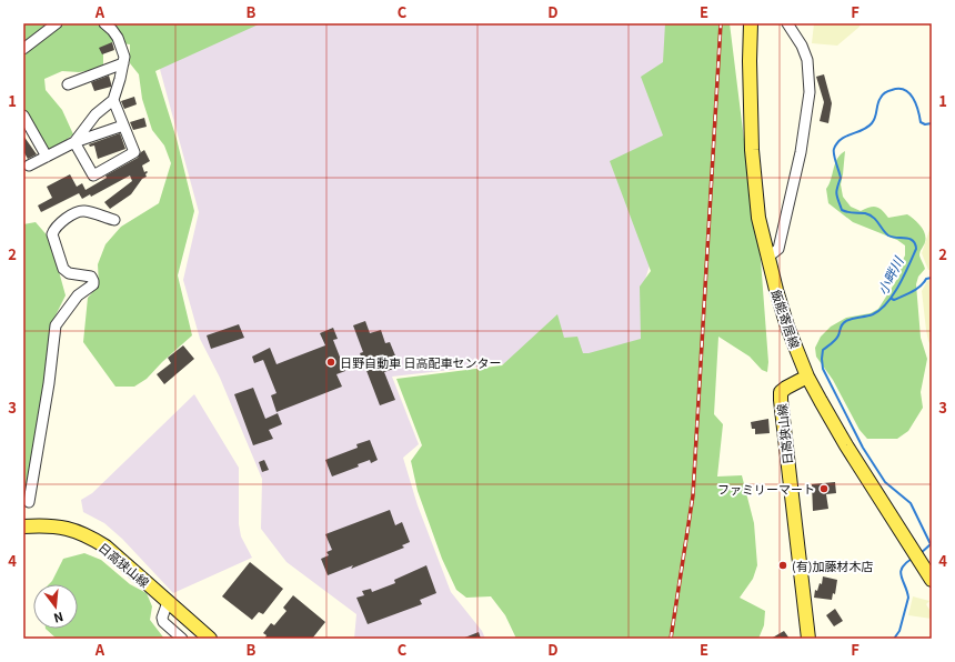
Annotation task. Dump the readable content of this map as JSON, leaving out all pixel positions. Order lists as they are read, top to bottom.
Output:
{
  "streets": {
    "main road": ["飯能寄居線", "日高狭山線"]
  },
  "crossings": [
    ["飯能寄居線", "日高狭山線"]
  ],
  "water": ["小畔川"],
  "places": ["日野自動車 日高配車センター", "ファミリーマート", "(有)加藤材木店"],
  "north": "bottom",
  "grid": {
    "columns": [
      "A",
      "B",
      "C",
      "D",
      "E",
      "F"
    ],
    "rows": [
      "1",
      "2",
      "3",
      "4"
    ]
  }
}
